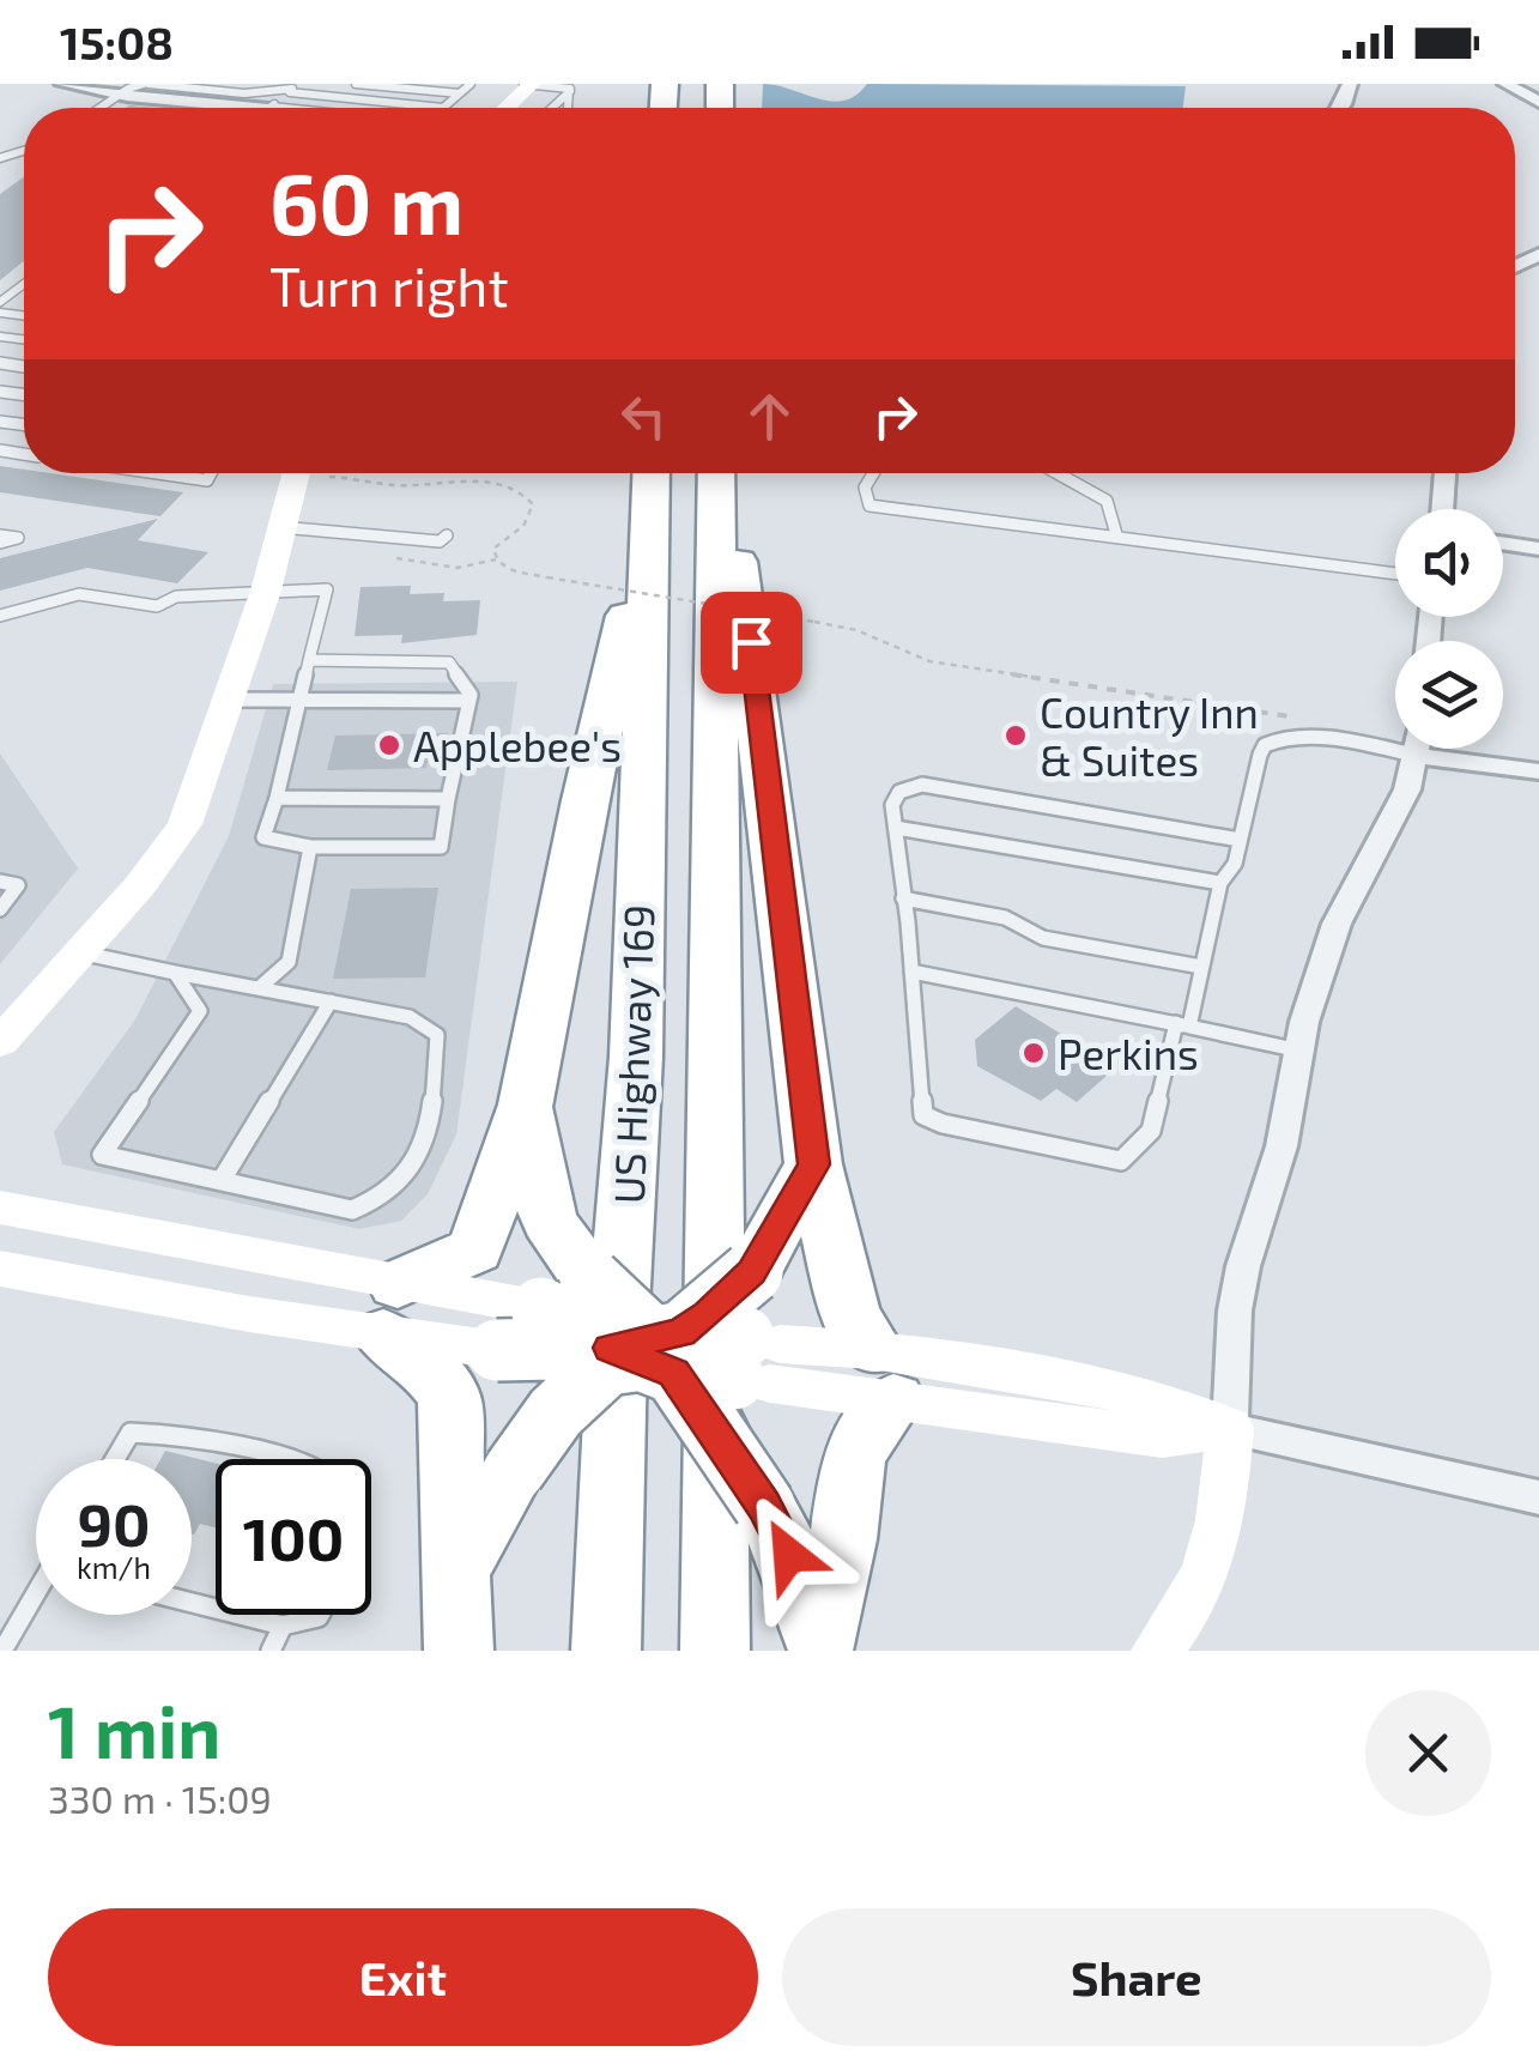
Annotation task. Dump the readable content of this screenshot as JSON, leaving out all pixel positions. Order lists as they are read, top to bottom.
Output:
{
  "streets": {
    "highway": ["US Highway 169"]
  },
  "places": ["Country Inn & Suites", "Applebee's", "Perkins"],
  "page": {
    "status": "15:08",
    "turn": ["60 m", "Turn right"],
    "speed": "90 km/h",
    "limit": "100",
    "heading": ["1 min", "330 m · 15:09"],
    "buttons": ["Exit", "Share"]
  }
}
